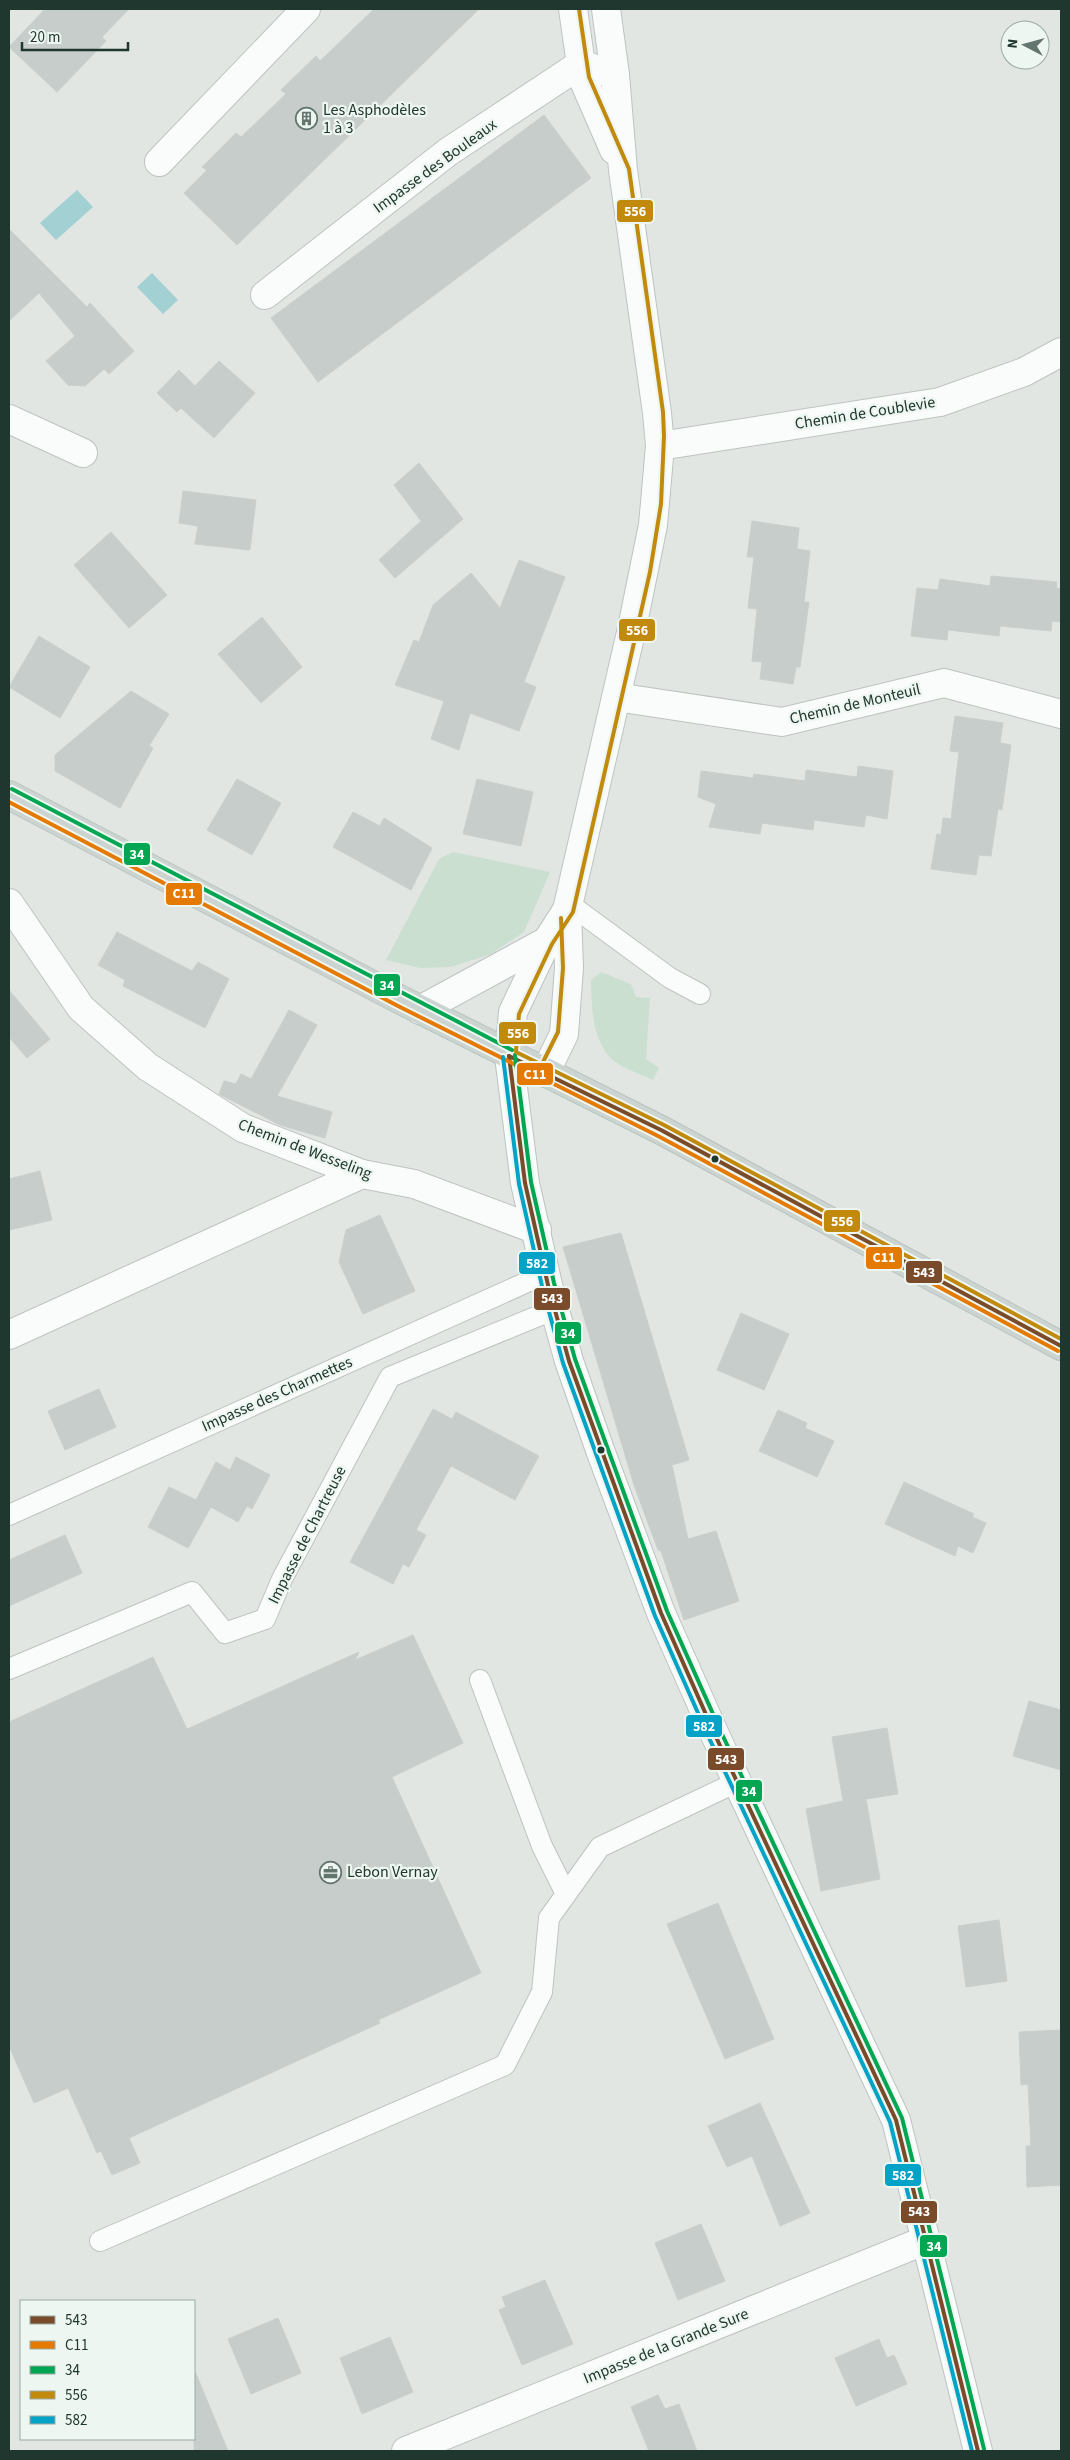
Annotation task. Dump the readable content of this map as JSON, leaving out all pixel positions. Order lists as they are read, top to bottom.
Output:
{
  "streets": {
    "street": [
      "Impasse des Bouleaux",
      "Chemin de Coublevie",
      "Chemin de Monteuil",
      "Chemin de Wesseling",
      "Impasse de la Grande Sure"
    ],
    "lane": ["Impasse des Charmettes", "Impasse de Chartreuse"]
  },
  "places": {
    "building": ["Les Asphodèles 1 à 3"],
    "office": ["Lebon Vernay"]
  },
  "lines": [
    "transit line 556",
    "transit line 34",
    "transit line C11",
    "transit line 543",
    "transit line 582"
  ],
  "legend": [
    "543",
    "C11",
    "34",
    "556",
    "582"
  ],
  "scale_bar": "20 m",
  "north": "left"
}
